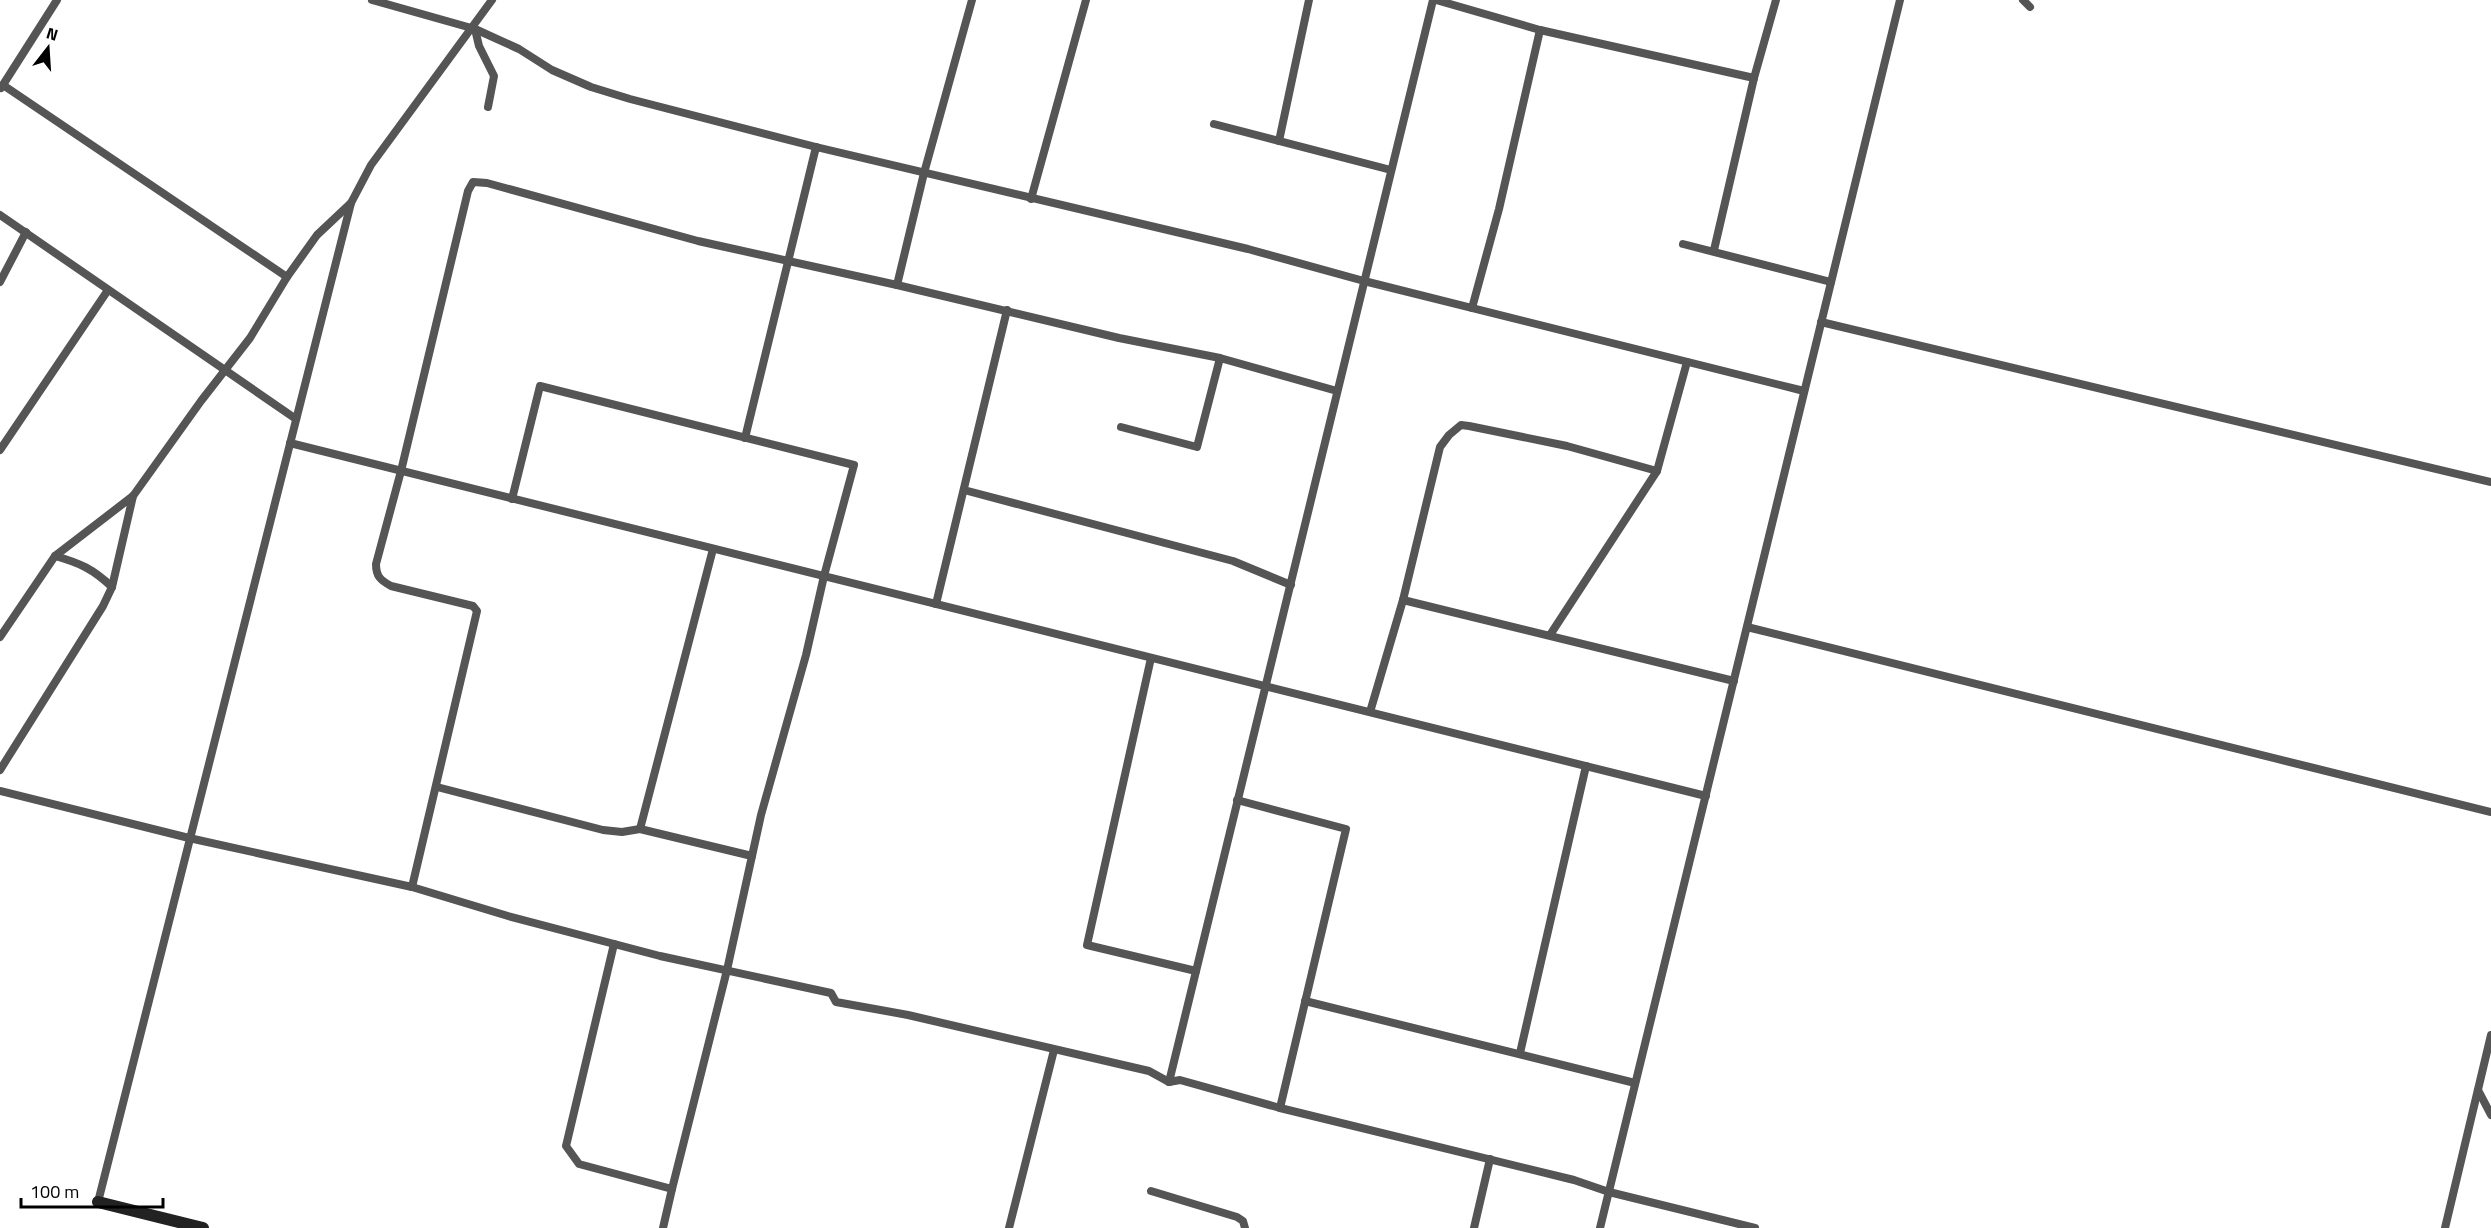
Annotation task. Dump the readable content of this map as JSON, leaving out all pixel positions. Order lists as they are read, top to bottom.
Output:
{
  "scale_bar": "100 m",
  "north": "top"
}
